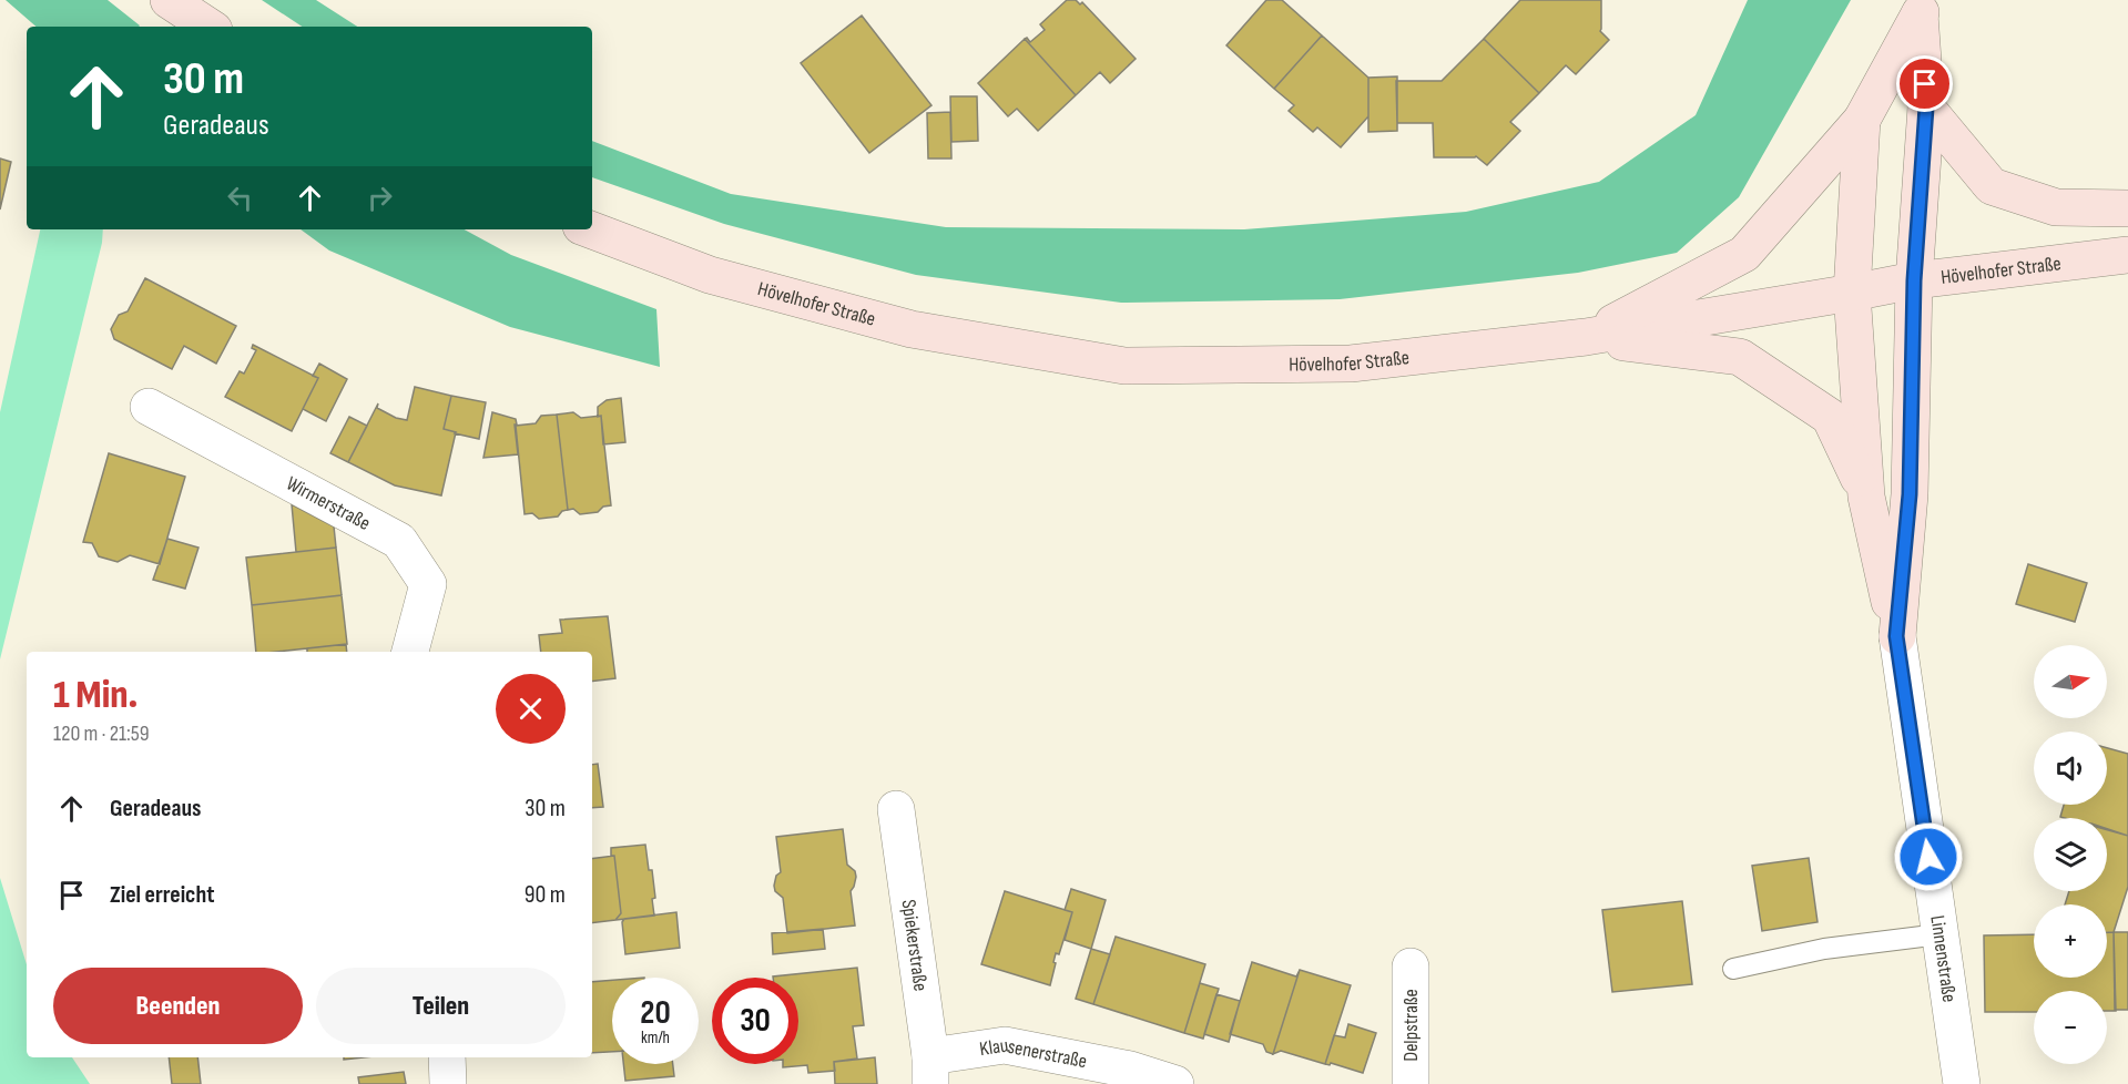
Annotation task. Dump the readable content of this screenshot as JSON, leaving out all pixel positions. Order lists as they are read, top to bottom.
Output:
{
  "streets": {
    "main road": ["Hövelhofer Straße"],
    "street": [
      "Wirmerstraße",
      "Spiekerstraße",
      "Linnenstraße",
      "Delpstraße",
      "Klausenerstraße"
    ]
  },
  "crossings": [
    ["Spiekerstraße", "Klausenerstraße"]
  ],
  "north": "right",
  "page": {
    "turn": ["30 m", "Geradeaus"],
    "map_buttons": ["+", "−"],
    "heading": ["1 Min.", "120 m · 21:59"],
    "list": [
      {
        "name": "Geradeaus",
        "value": "30 m"
      },
      {
        "name": "Ziel erreicht",
        "value": "90 m"
      }
    ],
    "buttons": ["Beenden", "Teilen"],
    "speed": "20 km/h",
    "limit": "30"
  }
}
